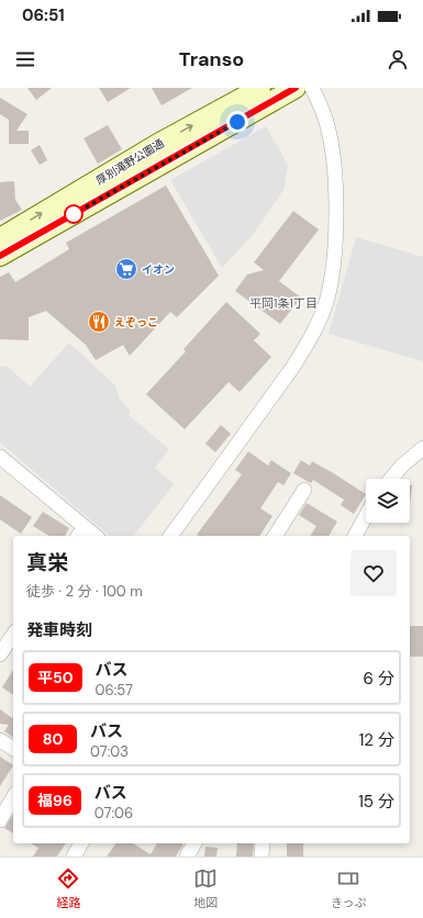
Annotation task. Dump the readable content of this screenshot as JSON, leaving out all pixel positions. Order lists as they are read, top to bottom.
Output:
{
  "streets": {
    "main road": ["厚別滝野公園通"]
  },
  "districts": ["平岡1条1丁目"],
  "places": {
    "supermarket": ["イオン"],
    "restaurant": ["えぞっこ"]
  },
  "lines": ["bus line 平50"],
  "page": {
    "status": "06:51",
    "header": "Transo",
    "heading": [
      ["真栄", "徒歩 · 2 分 · 100 m"],
      "発車時刻"
    ],
    "list": [
      {
        "mark": "平50",
        "name": "バス",
        "note": "06:57",
        "value": "6 分"
      },
      {
        "mark": "80",
        "name": "バス",
        "note": "07:03",
        "value": "12 分"
      },
      {
        "mark": "福96",
        "name": "バス",
        "note": "07:06",
        "value": "15 分"
      }
    ],
    "tabs": ["経路", "地図", "きっぷ"]
  }
}
